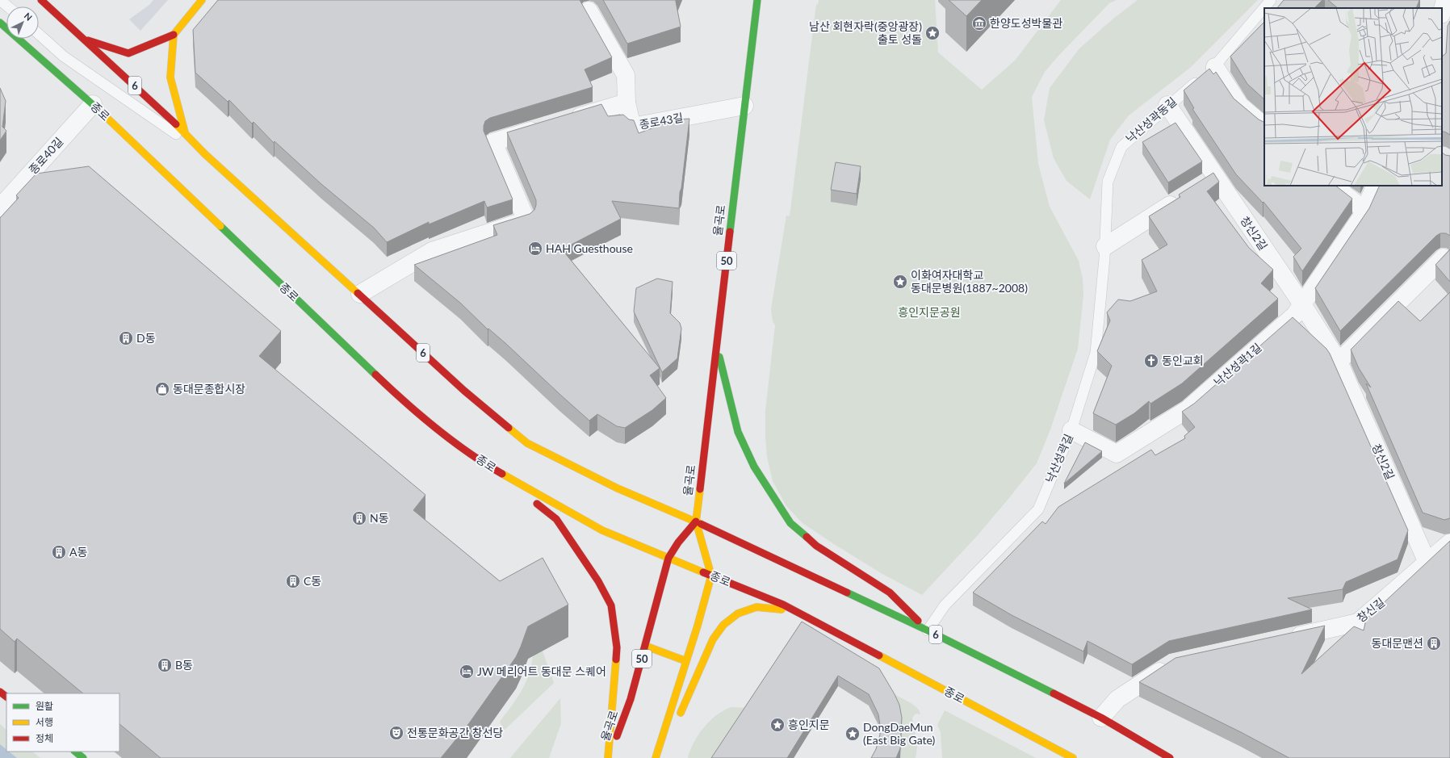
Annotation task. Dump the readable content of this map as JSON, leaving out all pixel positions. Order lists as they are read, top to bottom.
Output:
{
  "streets": {
    "main road": [
      "6",
      "종로",
      "율곡로",
      "50"
    ],
    "street": [
      "종로43길",
      "종로40길",
      "창신2길",
      "낙산성곽1길",
      "창신길"
    ],
    "lane": ["낙산성곽동길", "낙산성곽길"]
  },
  "crossings": [
    ["6", "율곡로"],
    ["6", "낙산성곽길"],
    ["종로", "종로40길"],
    ["종로", "율곡로"],
    ["낙산성곽동길", "창신2길"],
    ["낙산성곽동길", "낙산성곽길"],
    ["종로43길", "율곡로"],
    ["창신2길", "낙산성곽1길"],
    ["창신2길", "창신길"],
    ["낙산성곽1길", "낙산성곽길"]
  ],
  "parks": ["흥인지문공원"],
  "places": {
    "museum": ["한양도성박물관"],
    "place": [
      "남산 회현자락(중앙광장) 출토 성돌",
      "이화여자대학교 동대문병원(1887~2008)",
      "흥인지문",
      "DongDaeMun (East Big Gate)"
    ],
    "hotel": ["HAH Guesthouse", "JW 메리어트 동대문 스퀘어"],
    "building": [
      "D동",
      "N동",
      "A동",
      "C동",
      "동대문맨션",
      "B동"
    ],
    "church": ["동인교회"],
    "shop": ["동대문종합시장"],
    "theatre": ["전통문화공간 창선당"]
  },
  "legend": ["원활", "서행", "정체"],
  "north": "top right"
}
